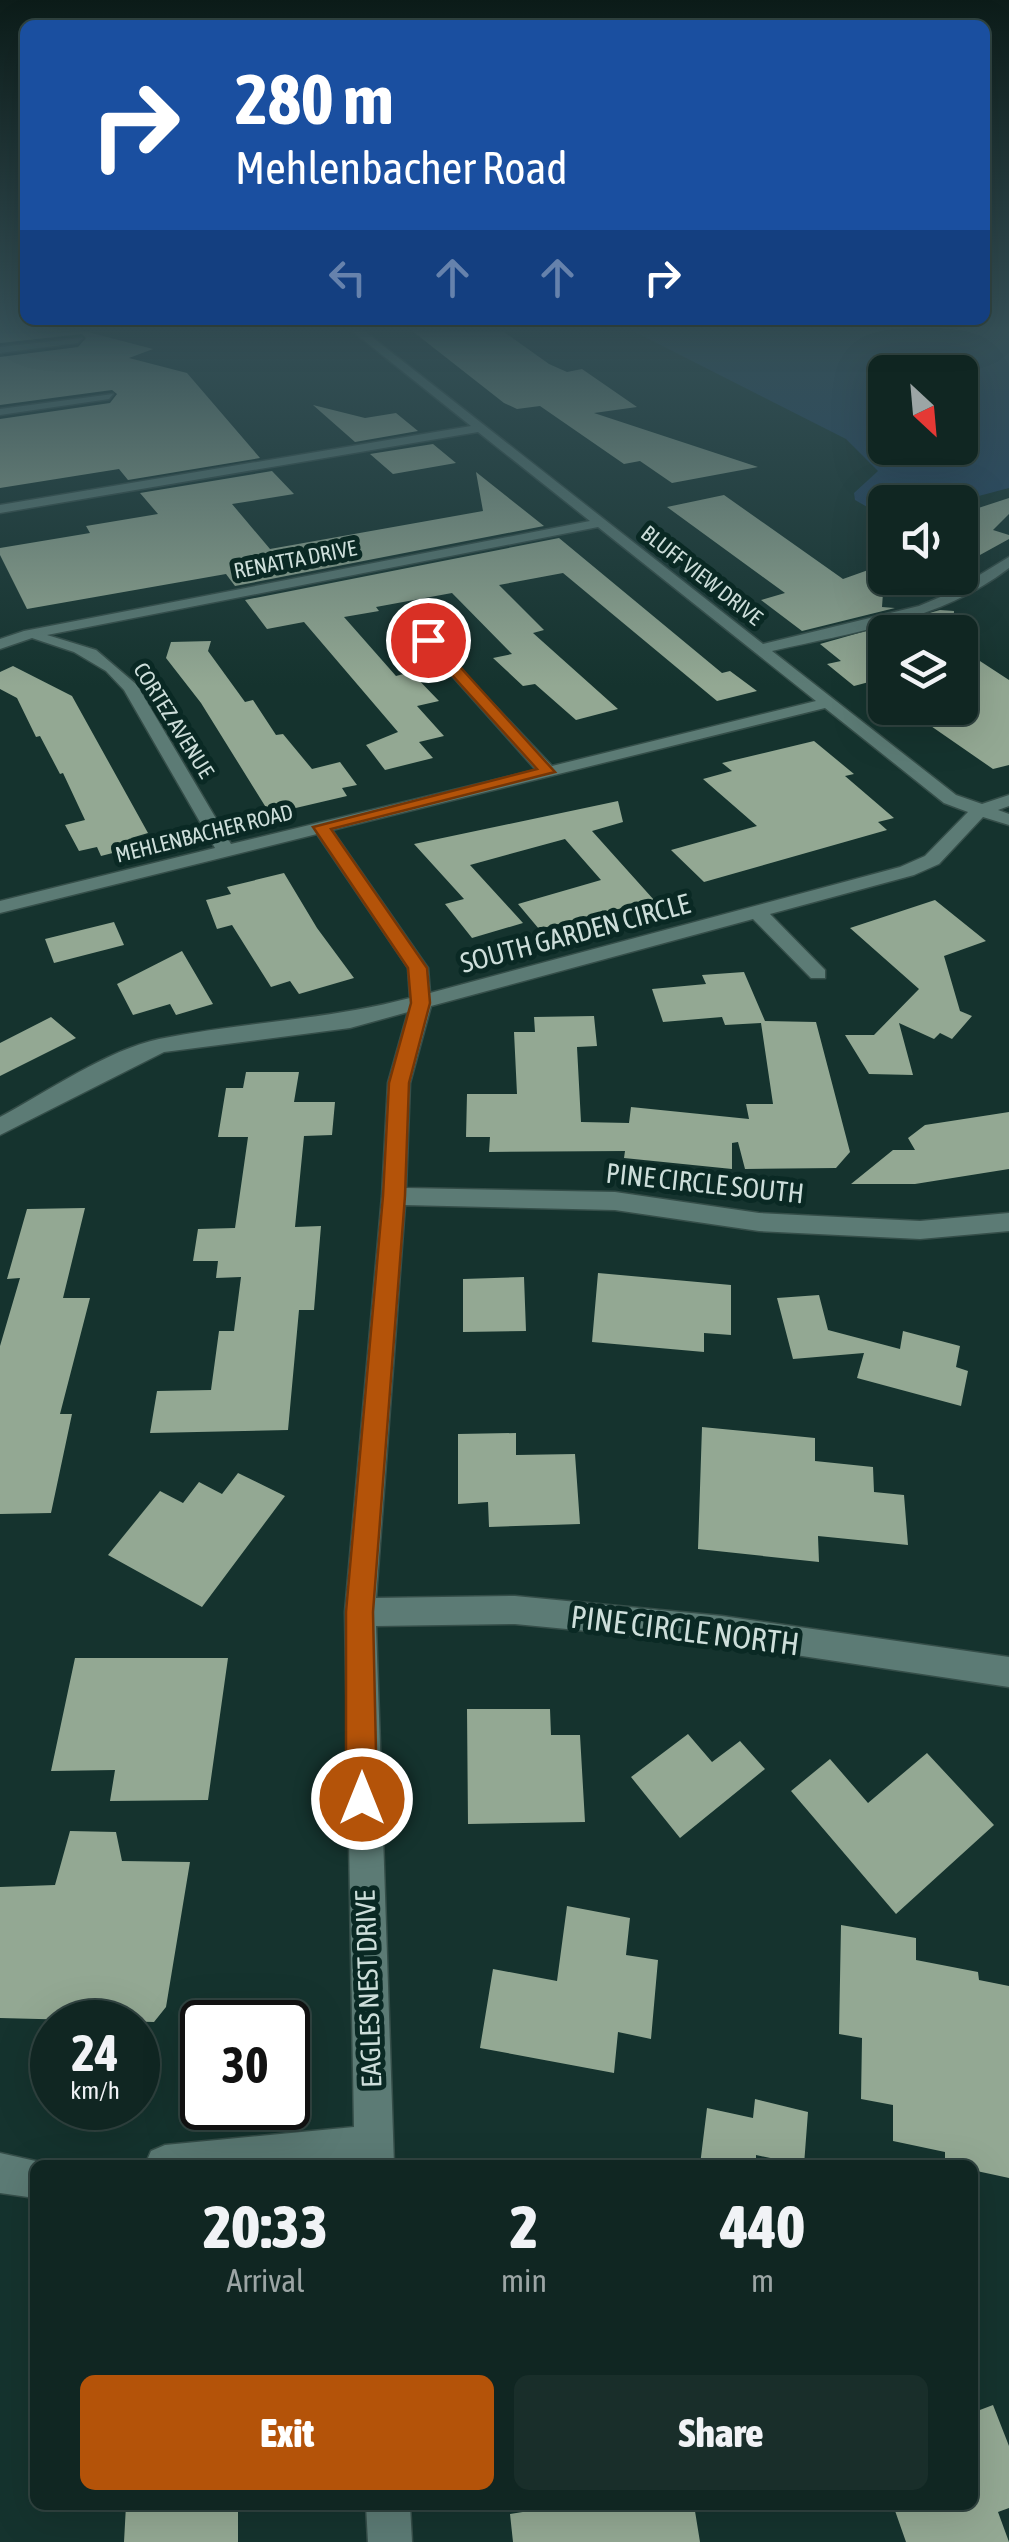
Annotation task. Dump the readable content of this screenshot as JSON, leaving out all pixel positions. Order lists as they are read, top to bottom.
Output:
{
  "streets": {
    "street": [
      "RENATTA DRIVE",
      "BLUFF VIEW DRIVE",
      "CORTEZ AVENUE",
      "MEHLENBACHER ROAD",
      "SOUTH GARDEN CIRCLE",
      "PINE CIRCLE SOUTH",
      "PINE CIRCLE NORTH",
      "EAGLES NEST DRIVE"
    ]
  },
  "crossings": [
    ["RENATTA DRIVE", "BLUFF VIEW DRIVE"],
    ["RENATTA DRIVE", "CORTEZ AVENUE"],
    ["BLUFF VIEW DRIVE", "MEHLENBACHER ROAD"],
    ["BLUFF VIEW DRIVE", "SOUTH GARDEN CIRCLE"],
    ["CORTEZ AVENUE", "MEHLENBACHER ROAD"],
    ["MEHLENBACHER ROAD", "EAGLES NEST DRIVE"],
    ["SOUTH GARDEN CIRCLE", "EAGLES NEST DRIVE"],
    ["PINE CIRCLE SOUTH", "EAGLES NEST DRIVE"],
    ["PINE CIRCLE NORTH", "EAGLES NEST DRIVE"]
  ],
  "north": "bottom right",
  "page": {
    "turn": ["280 m", "Mehlenbacher Road"],
    "speed": "24 km/h",
    "limit": "30",
    "eta": [
      "20:33",
      "Arrival",
      "2",
      "min",
      "440",
      "m"
    ],
    "buttons": ["Exit", "Share"]
  }
}
